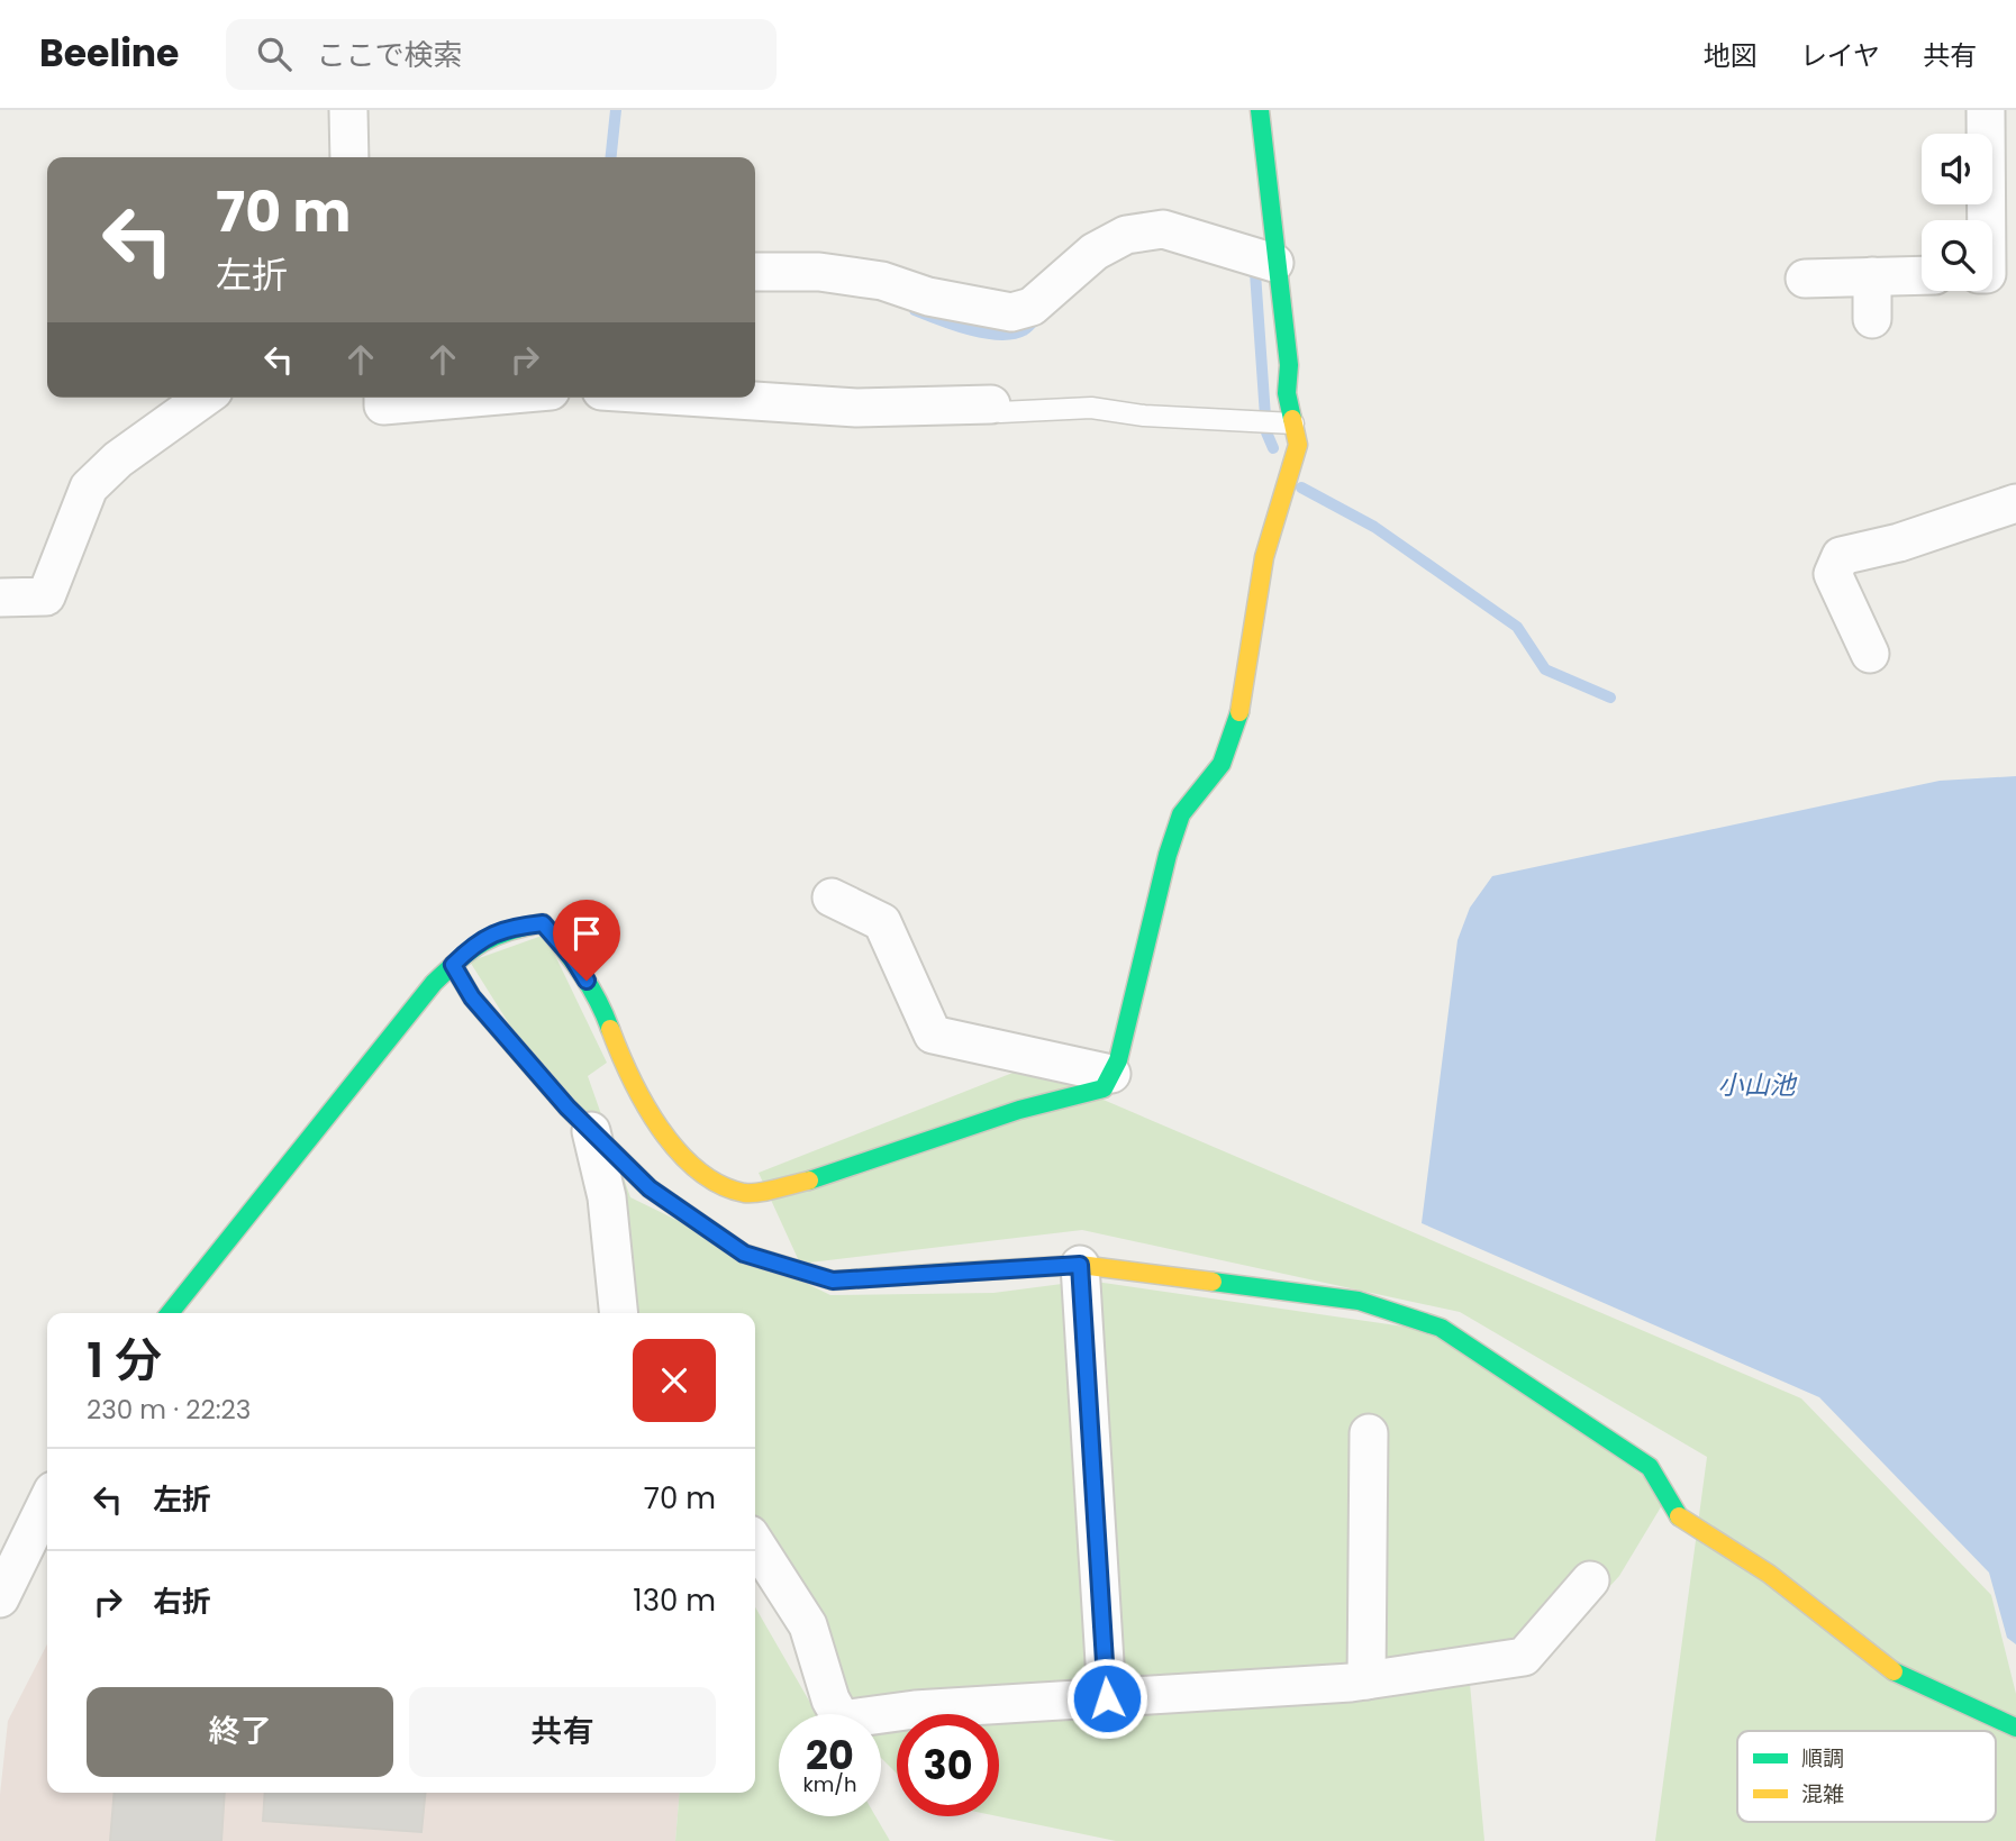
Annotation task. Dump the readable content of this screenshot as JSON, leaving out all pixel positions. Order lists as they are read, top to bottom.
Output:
{
  "water": ["小山池"],
  "legend": ["順調", "混雑"],
  "page": {
    "header": "Beeline",
    "search": "ここで検索",
    "nav": ["地図", "レイヤ", "共有"],
    "turn": ["70 m", "左折"],
    "heading": ["1 分", "230 m · 22:23"],
    "list": [
      {
        "name": "左折",
        "value": "70 m"
      },
      {
        "name": "右折",
        "value": "130 m"
      }
    ],
    "buttons": ["終了", "共有"],
    "speed": "20 km/h",
    "limit": "30"
  }
}
